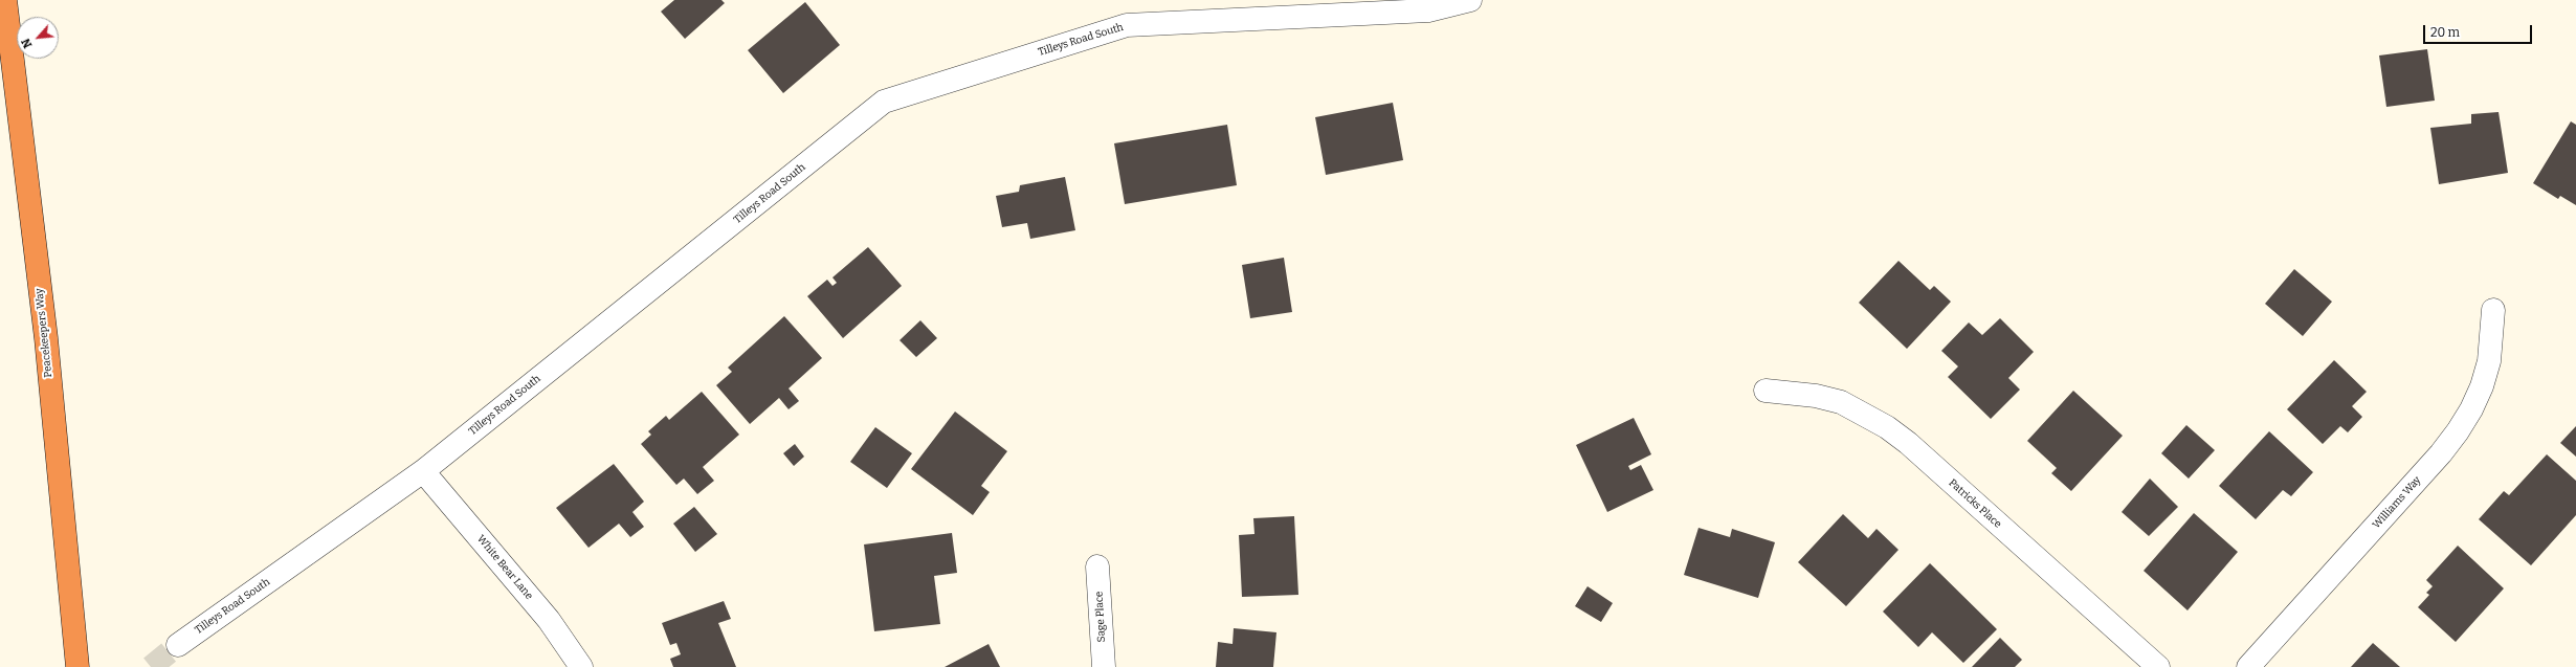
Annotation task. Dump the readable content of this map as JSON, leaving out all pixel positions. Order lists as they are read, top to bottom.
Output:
{
  "streets": {
    "highway": ["Peacekeepers Way"],
    "street": [
      "Tilleys Road South",
      "Williams Way",
      "Patricks Place",
      "White Bear Lane",
      "Sage Place"
    ]
  },
  "crossings": [
    ["Tilleys Road South", "White Bear Lane"]
  ],
  "scale_bar": "20 m",
  "north": "bottom left"
}
